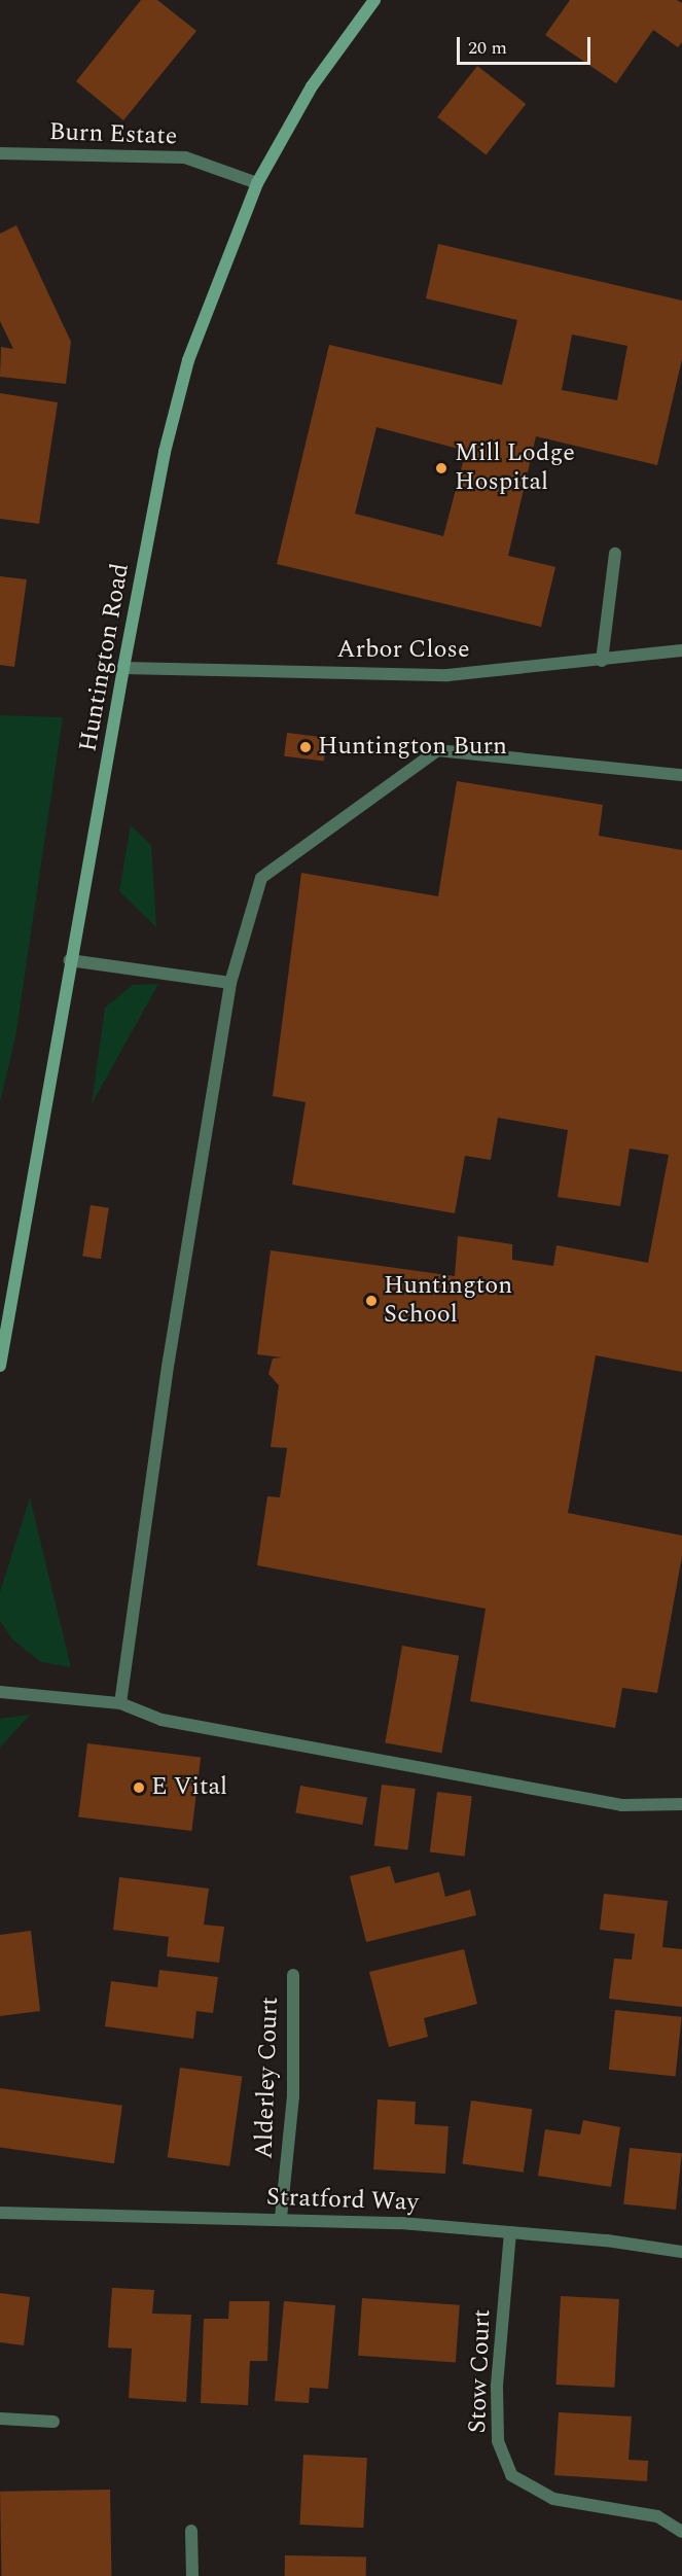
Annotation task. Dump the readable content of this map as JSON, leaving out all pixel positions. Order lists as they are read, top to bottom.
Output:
{
  "streets": {
    "street": [
      "Burn Estate",
      "Arbor Close",
      "Huntington Road",
      "Alderley Court",
      "Stratford Way",
      "Stow Court"
    ]
  },
  "crossings": [
    ["Burn Estate", "Huntington Road"],
    ["Arbor Close", "Huntington Road"],
    ["Alderley Court", "Stratford Way"],
    ["Stratford Way", "Stow Court"]
  ],
  "places": [
    "Mill Lodge Hospital",
    "Huntington Burn",
    "Huntington School",
    "E Vital"
  ],
  "scale_bar": "20 m"
}
